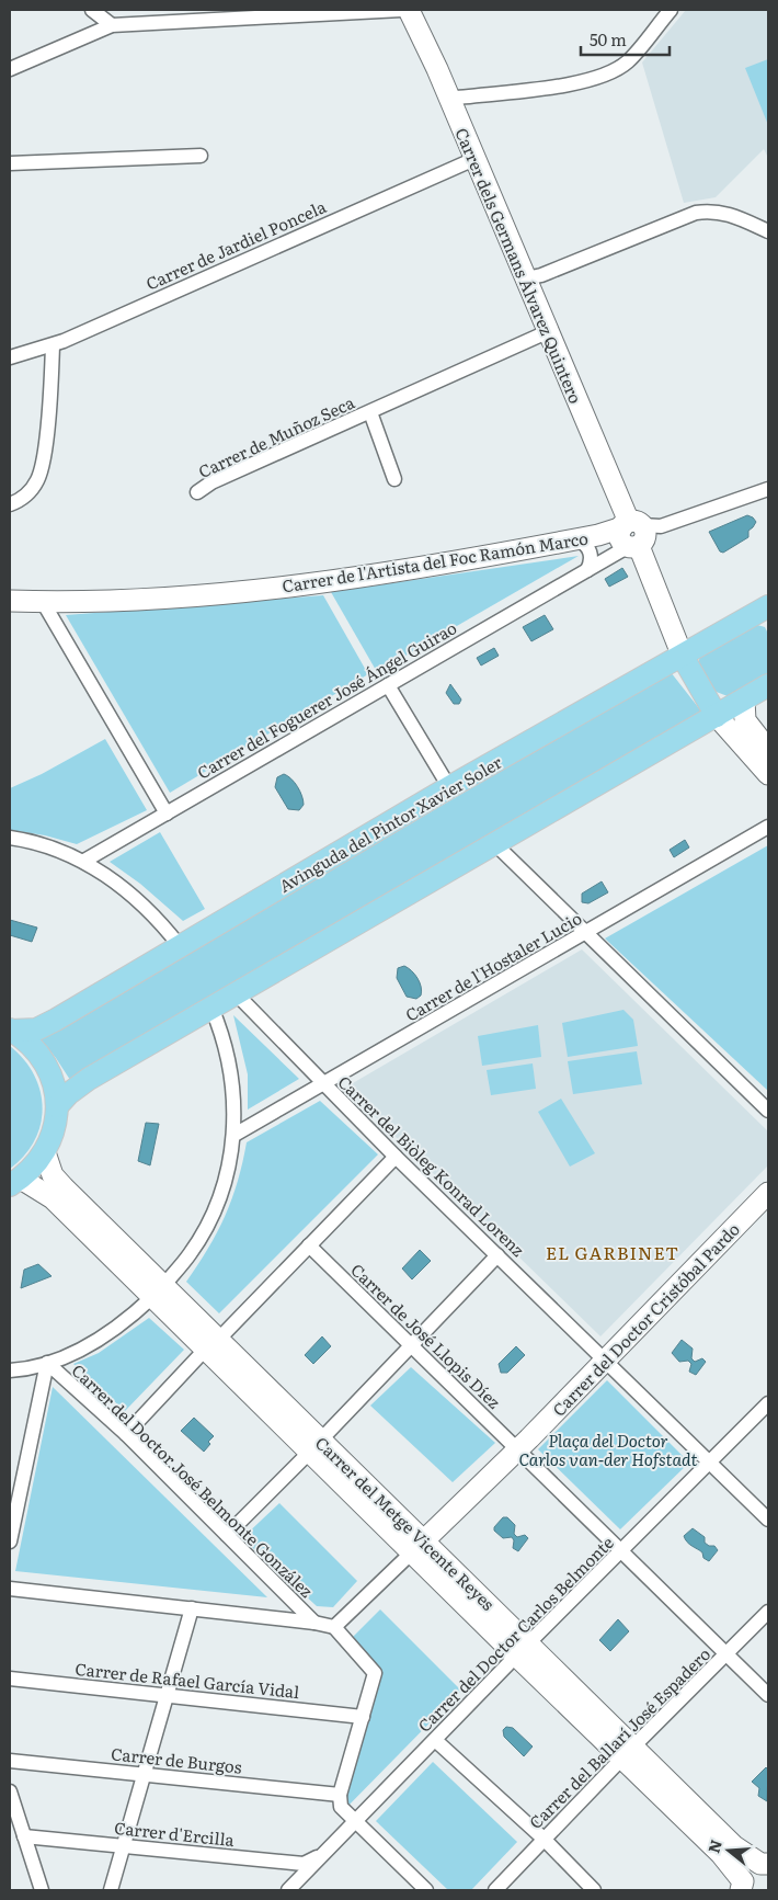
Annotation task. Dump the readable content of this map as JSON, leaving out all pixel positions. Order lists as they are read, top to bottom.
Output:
{
  "streets": {
    "main road": ["Carrer dels Germans Álvarez Quintero", "Avinguda del Pintor Xavier Soler"],
    "street": [
      "Carrer de Jardiel Poncela",
      "Carrer de Muñoz Seca",
      "Carrer de l'Artista del Foc Ramón Marco",
      "Carrer del Foguerer José Ángel Guirao",
      "Carrer de l'Hostaler Lucio",
      "Carrer del Biòleg Konrad Lorenz",
      "Carrer del Doctor Cristóbal Pardo",
      "Carrer de José Llopis Díez",
      "Carrer del Doctor José Belmonte González",
      "Carrer del Metge Vicente Reyes",
      "Carrer del Doctor Carlos Belmonte",
      "Carrer de Rafael García Vidal",
      "Carrer del Ballarí José Espadero",
      "Carrer de Burgos",
      "Carrer d'Ercilla"
    ]
  },
  "crossings": [
    ["Carrer de Jardiel Poncela", "Carrer dels Germans Álvarez Quintero"],
    ["Carrer dels Germans Álvarez Quintero", "Carrer de Muñoz Seca"],
    ["Carrer dels Germans Álvarez Quintero", "Carrer de l'Artista del Foc Ramón Marco"],
    ["Carrer dels Germans Álvarez Quintero", "Carrer del Foguerer José Ángel Guirao"],
    ["Carrer dels Germans Álvarez Quintero", "Avinguda del Pintor Xavier Soler"],
    ["Carrer de l'Artista del Foc Ramón Marco", "Carrer del Foguerer José Ángel Guirao"],
    ["Carrer de l'Hostaler Lucio", "Carrer del Biòleg Konrad Lorenz"],
    ["Carrer del Biòleg Konrad Lorenz", "Carrer del Doctor Cristóbal Pardo"],
    ["Carrer del Doctor Cristóbal Pardo", "Carrer de José Llopis Díez"],
    ["Carrer del Doctor Cristóbal Pardo", "Carrer del Metge Vicente Reyes"],
    ["Carrer del Metge Vicente Reyes", "Carrer del Doctor Carlos Belmonte"],
    ["Carrer del Metge Vicente Reyes", "Carrer del Ballarí José Espadero"],
    ["Carrer del Doctor Carlos Belmonte", "Carrer d'Ercilla"]
  ],
  "districts": ["EL GARBINET"],
  "parks": ["Plaça del Doctor Carlos van-der Hofstadt"],
  "scale_bar": "50 m",
  "north": "left"
}
